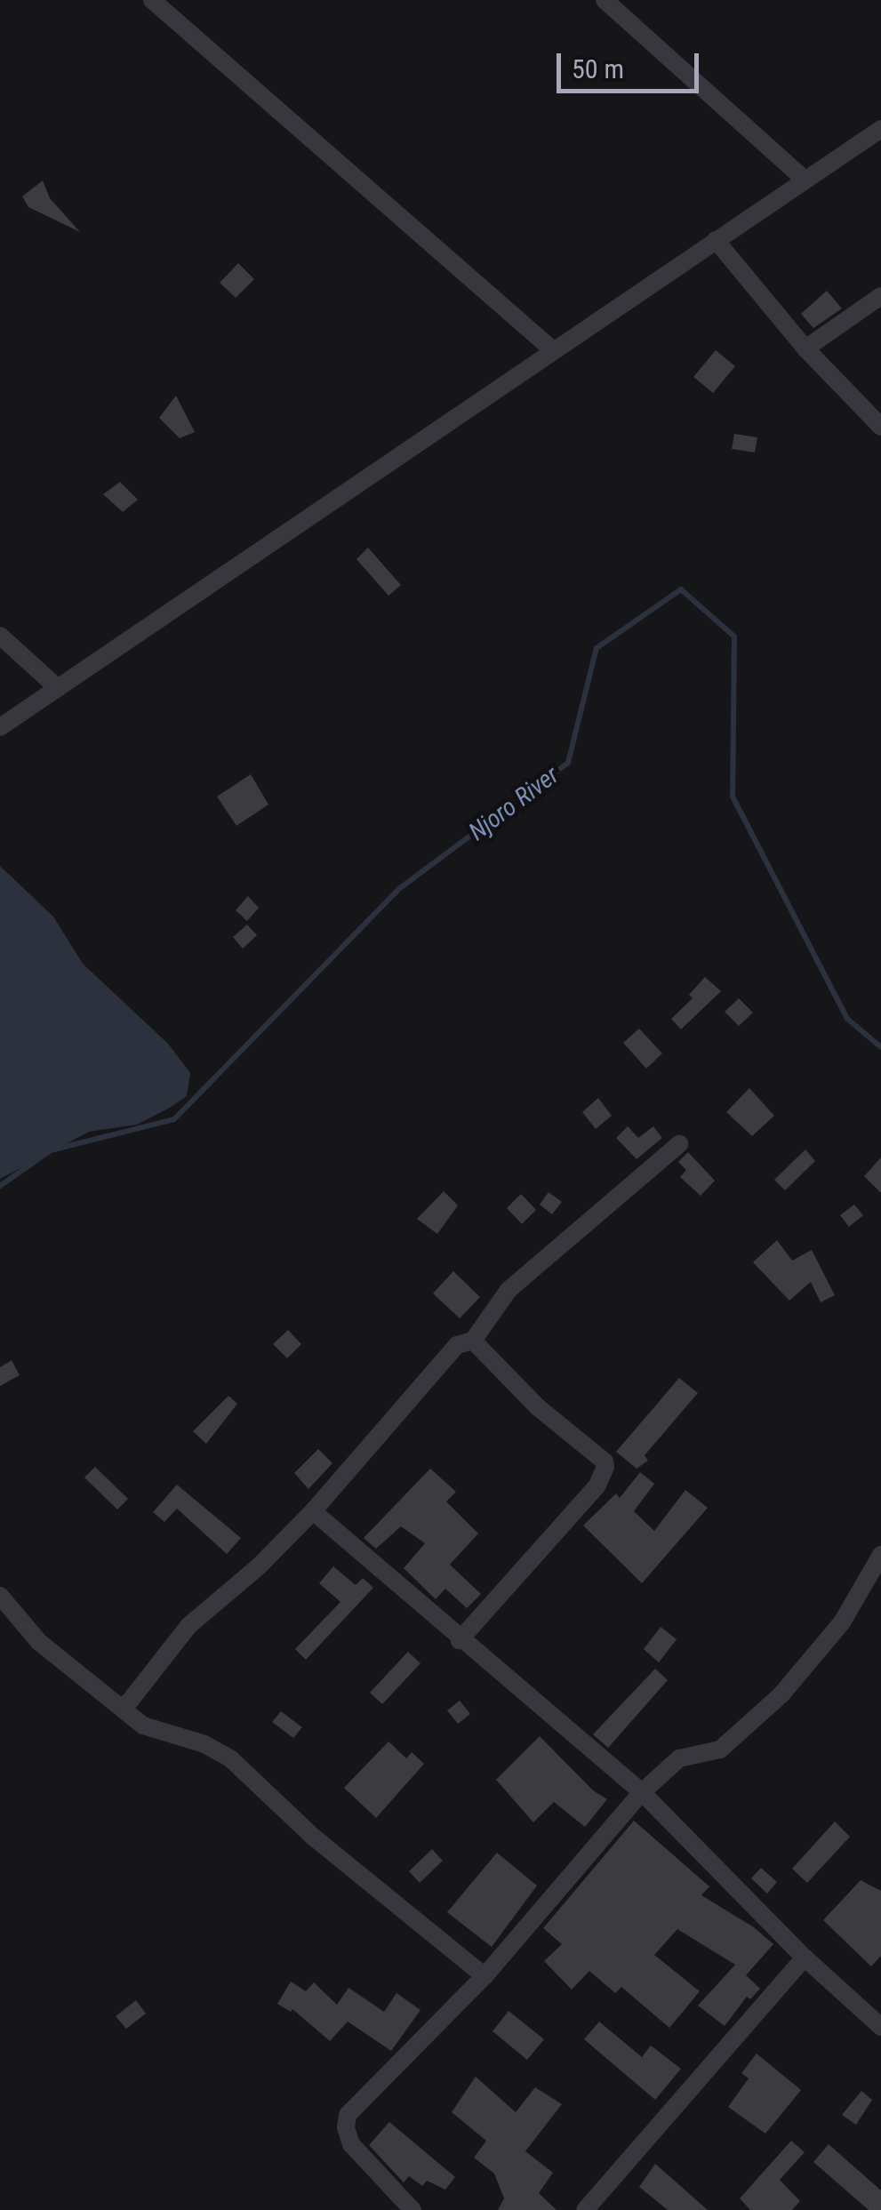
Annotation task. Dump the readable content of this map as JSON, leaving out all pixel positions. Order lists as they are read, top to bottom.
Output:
{
  "water": ["Njoro River"],
  "scale_bar": "50 m"
}
